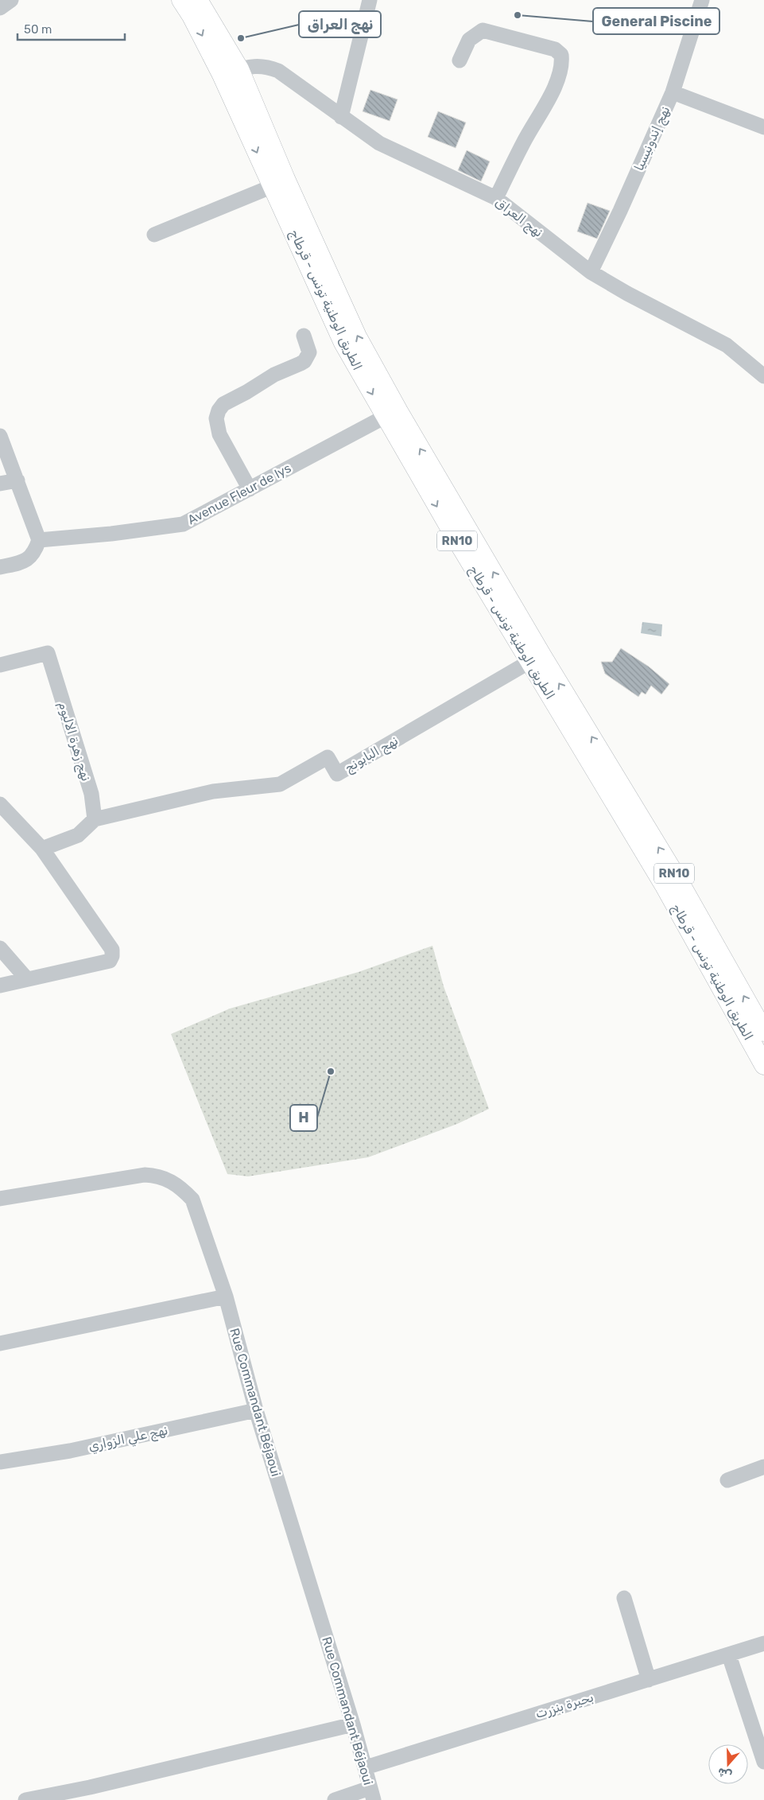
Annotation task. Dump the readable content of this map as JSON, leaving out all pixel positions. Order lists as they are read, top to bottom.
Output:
{
  "streets": {
    "main road": ["الطريق الوطنية تونس - قرطاج", "RN10"],
    "street": [
      "نهج إندونيسيا",
      "نهج العراق",
      "Avenue Fleur de lys",
      "نهج زهرة الاليوم",
      "نهج البابونج",
      "Rue Commandant Béjaoui",
      "نهج علي الزواري",
      "بحيرة بنزرت"
    ]
  },
  "crossings": [
    ["نهج إندونيسيا", "نهج العراق"],
    ["نهج العراق", "الطريق الوطنية تونس - قرطاج"],
    ["الطريق الوطنية تونس - قرطاج", "Avenue Fleur de lys"],
    ["الطريق الوطنية تونس - قرطاج", "نهج البابونج"],
    ["نهج زهرة الاليوم", "نهج البابونج"],
    ["Rue Commandant Béjaoui", "نهج علي الزواري"],
    ["Rue Commandant Béjaoui", "بحيرة بنزرت"]
  ],
  "places": ["General Piscine", "نهج العراق", "H"],
  "scale_bar": "50 m",
  "north": "bottom"
}
